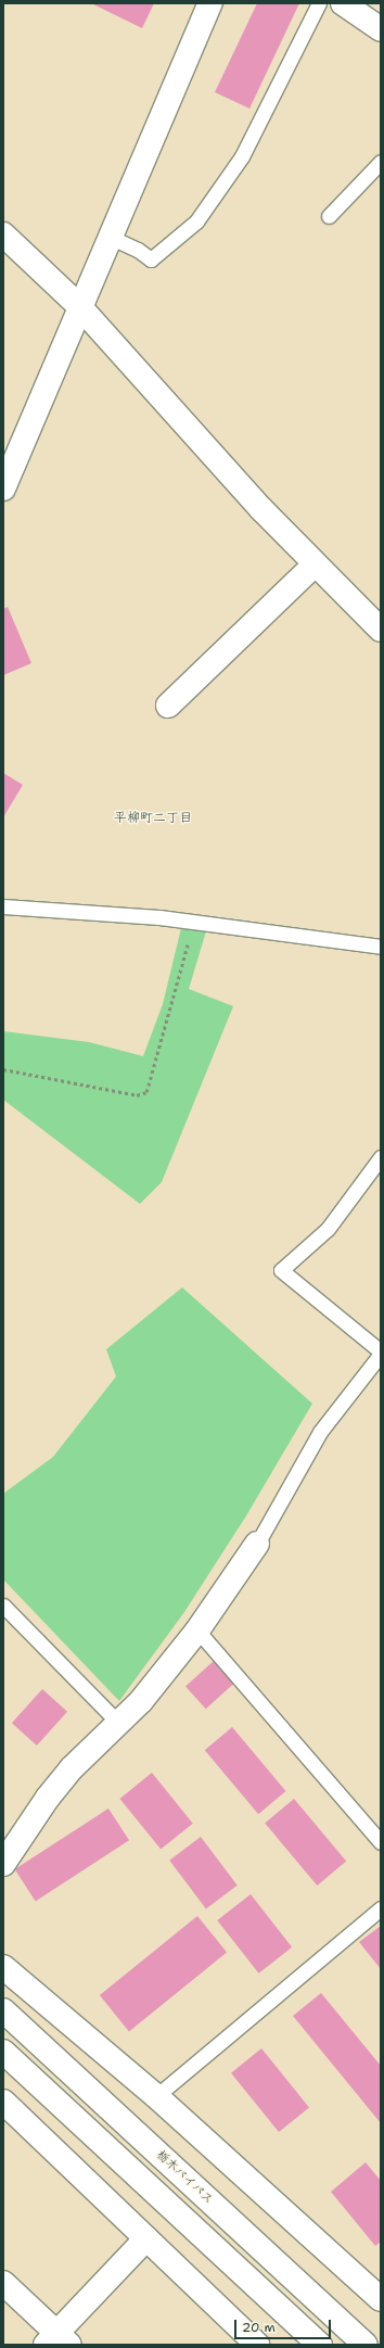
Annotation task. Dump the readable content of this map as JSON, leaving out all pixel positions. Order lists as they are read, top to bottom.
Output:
{
  "streets": {
    "street": ["栃木バイパス"]
  },
  "districts": ["平柳町二丁目"],
  "scale_bar": "20 m"
}
